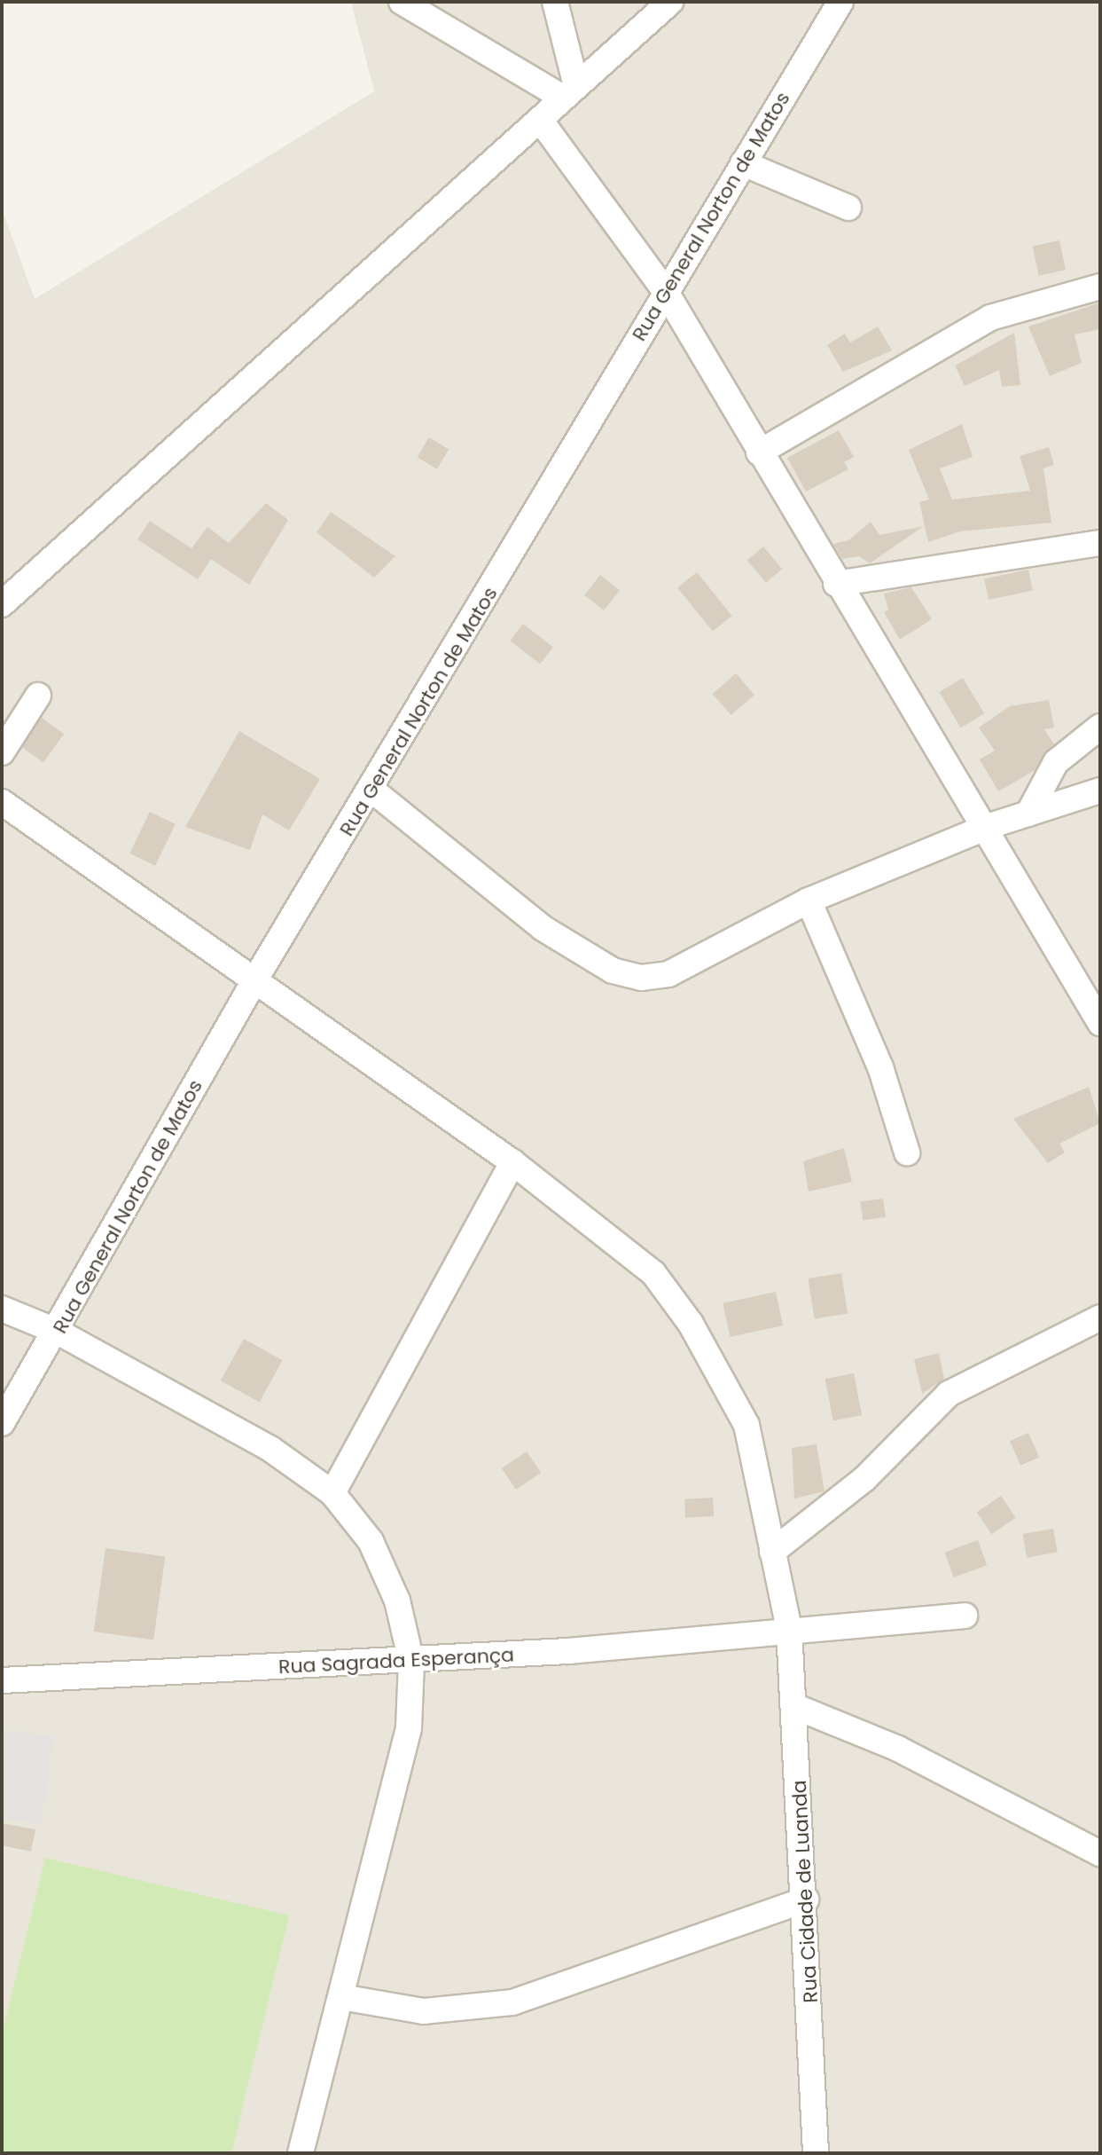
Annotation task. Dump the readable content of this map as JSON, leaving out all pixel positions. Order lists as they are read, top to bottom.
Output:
{
  "streets": {
    "street": ["Rua General Norton de Matos", "Rua Sagrada Esperança", "Rua Cidade de Luanda"]
  },
  "crossings": [
    ["Rua General Norton de Matos", "Rua Cidade de Luanda"],
    ["Rua Sagrada Esperança", "Rua Cidade de Luanda"]
  ]
}
